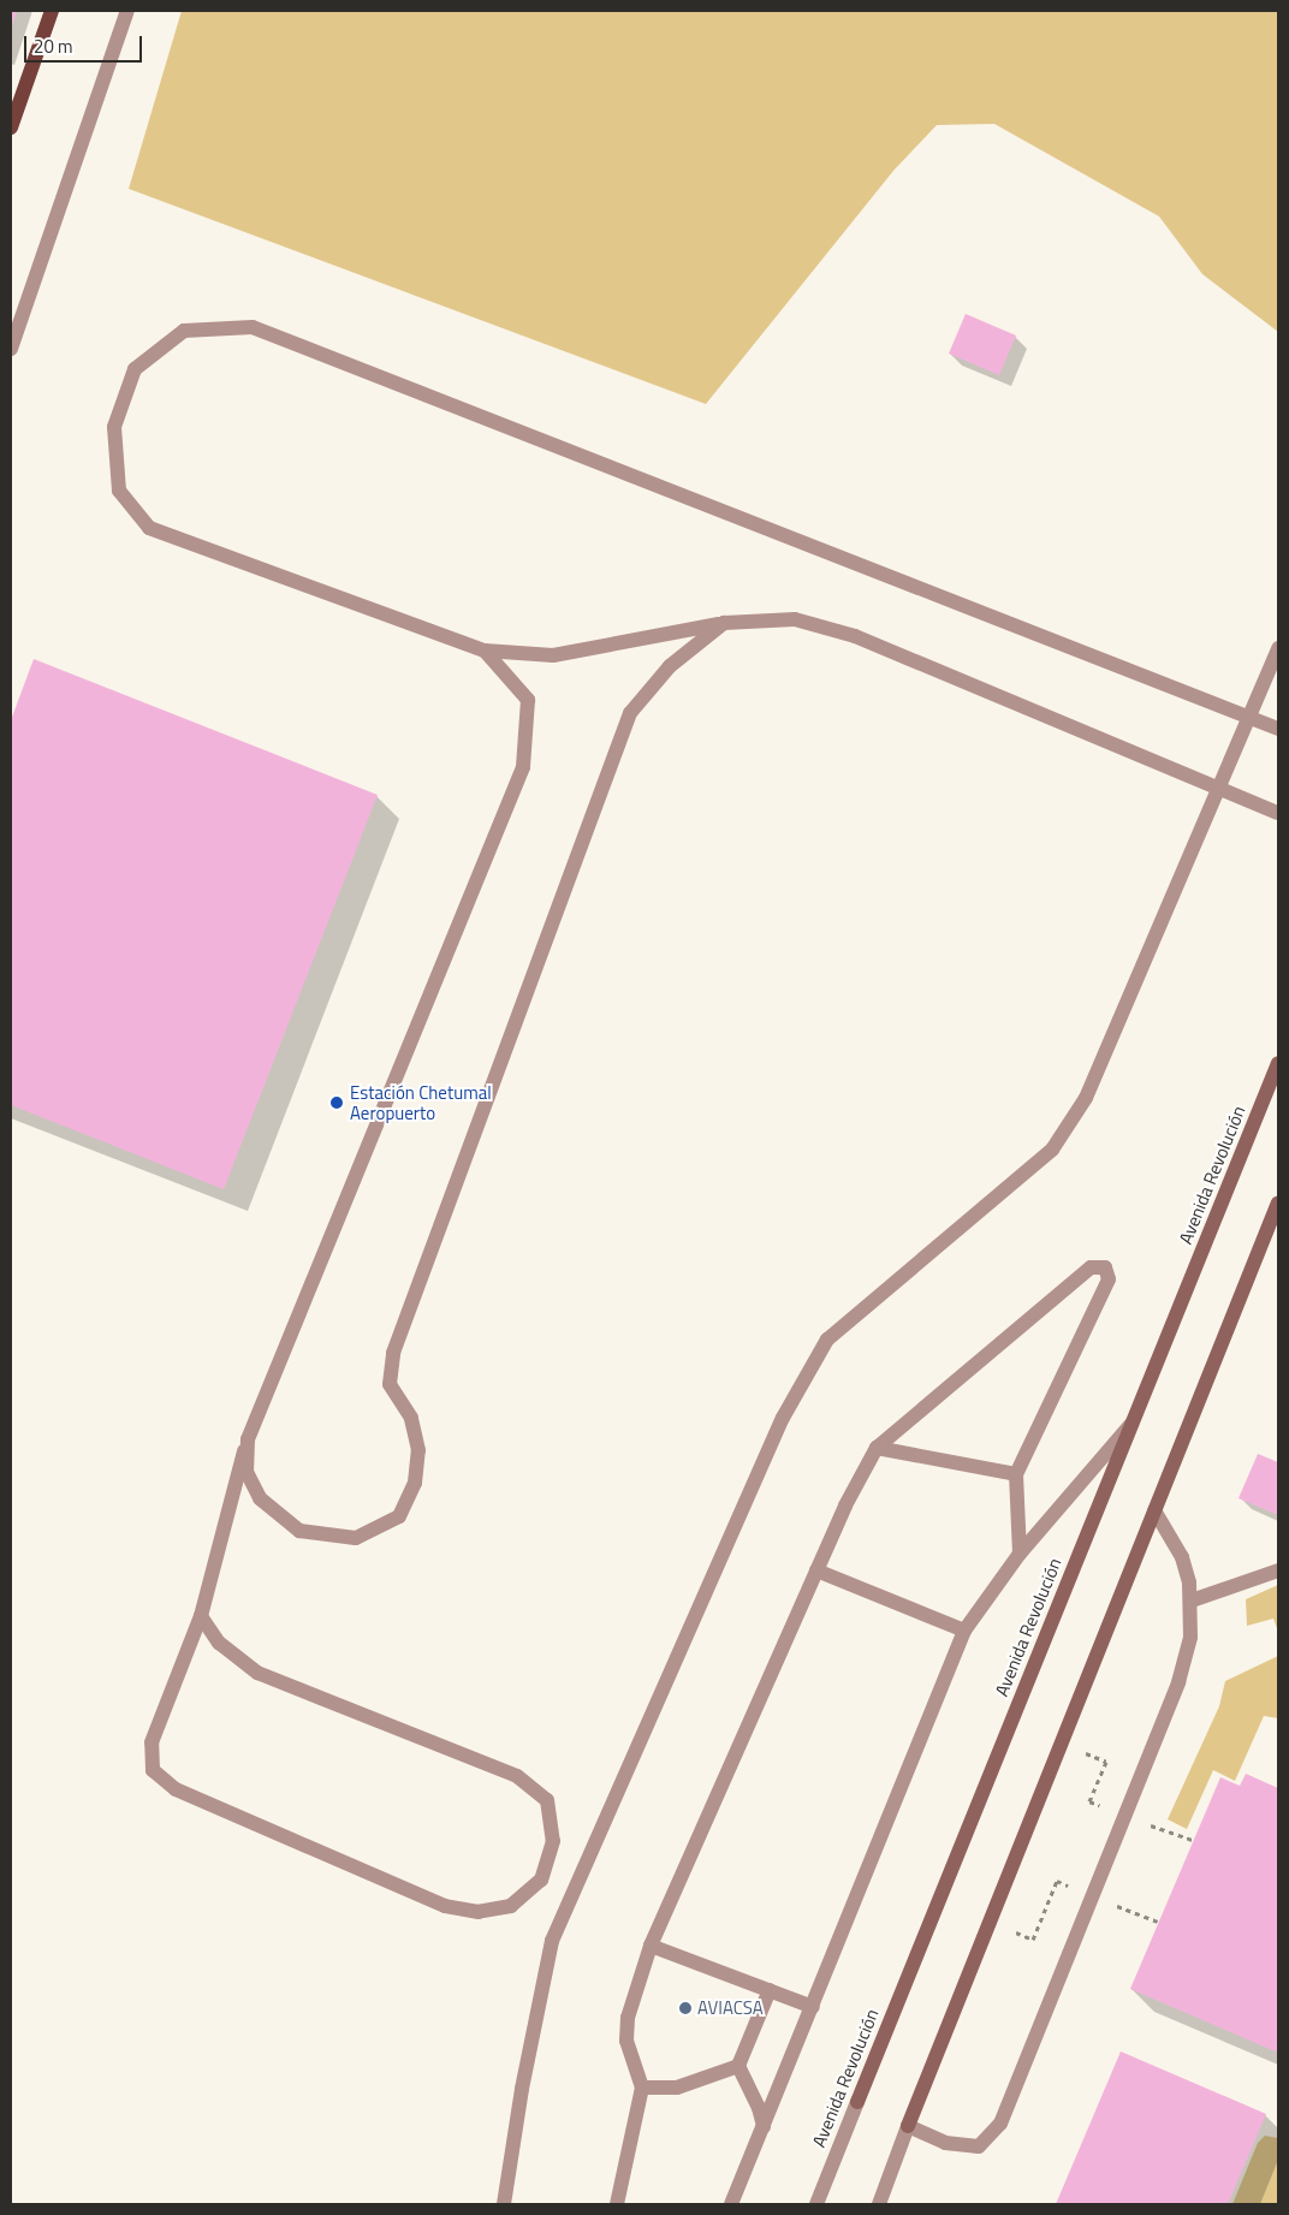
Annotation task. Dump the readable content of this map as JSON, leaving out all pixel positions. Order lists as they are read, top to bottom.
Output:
{
  "streets": {
    "street": ["Avenida Revolución"]
  },
  "places": ["Estación Chetumal Aeropuerto", "AVIACSA"],
  "scale_bar": "20 m"
}
